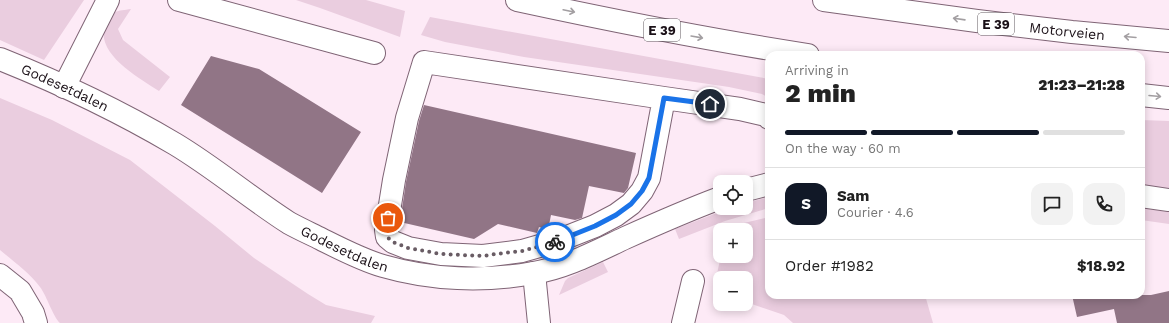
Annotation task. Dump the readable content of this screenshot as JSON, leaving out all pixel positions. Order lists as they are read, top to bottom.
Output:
{
  "streets": {
    "main road": ["E 39", "Motorveien", "Godesetdalen"]
  },
  "one_way": ["Motorveien"],
  "page": {
    "heading": ["2 min", "Arriving in", "21:23–21:28"],
    "panel": [
      "Sam",
      "Courier · 4.6",
      "Order #1982",
      "$18.92"
    ],
    "bar": "On the way · 60 m",
    "map_buttons": ["+", "−"],
    "round": "S"
  }
}
